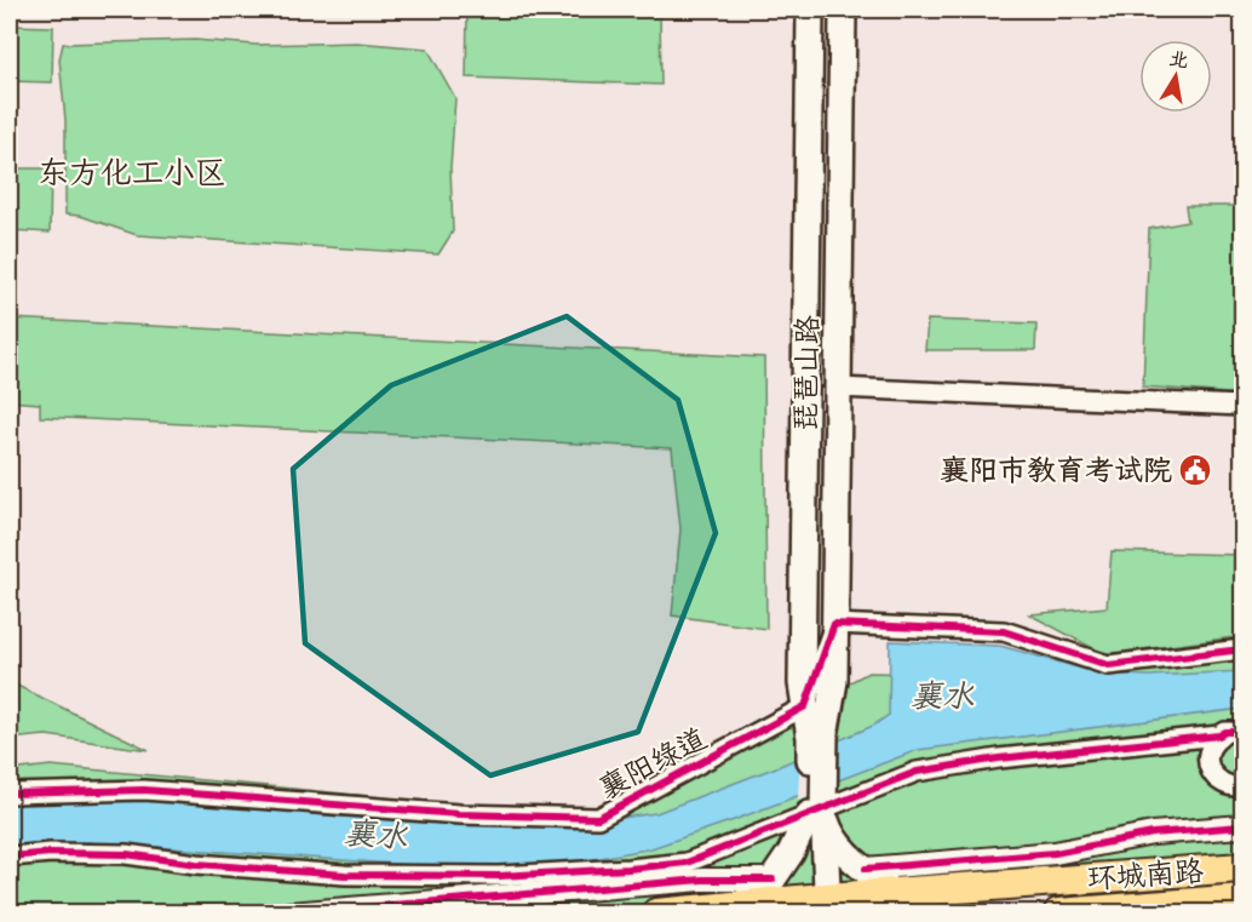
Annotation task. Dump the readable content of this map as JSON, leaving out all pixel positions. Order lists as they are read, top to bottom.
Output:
{
  "streets": {
    "highway": ["环城南路"],
    "main road": ["琵琶山路"],
    "street": ["襄阳绿道"]
  },
  "crossings": [
    ["琵琶山路", "襄阳绿道"]
  ],
  "districts": ["东方化工小区"],
  "water": ["襄水"],
  "places": {
    "public building": ["襄阳市教育考试院"]
  },
  "north": "top"
}
